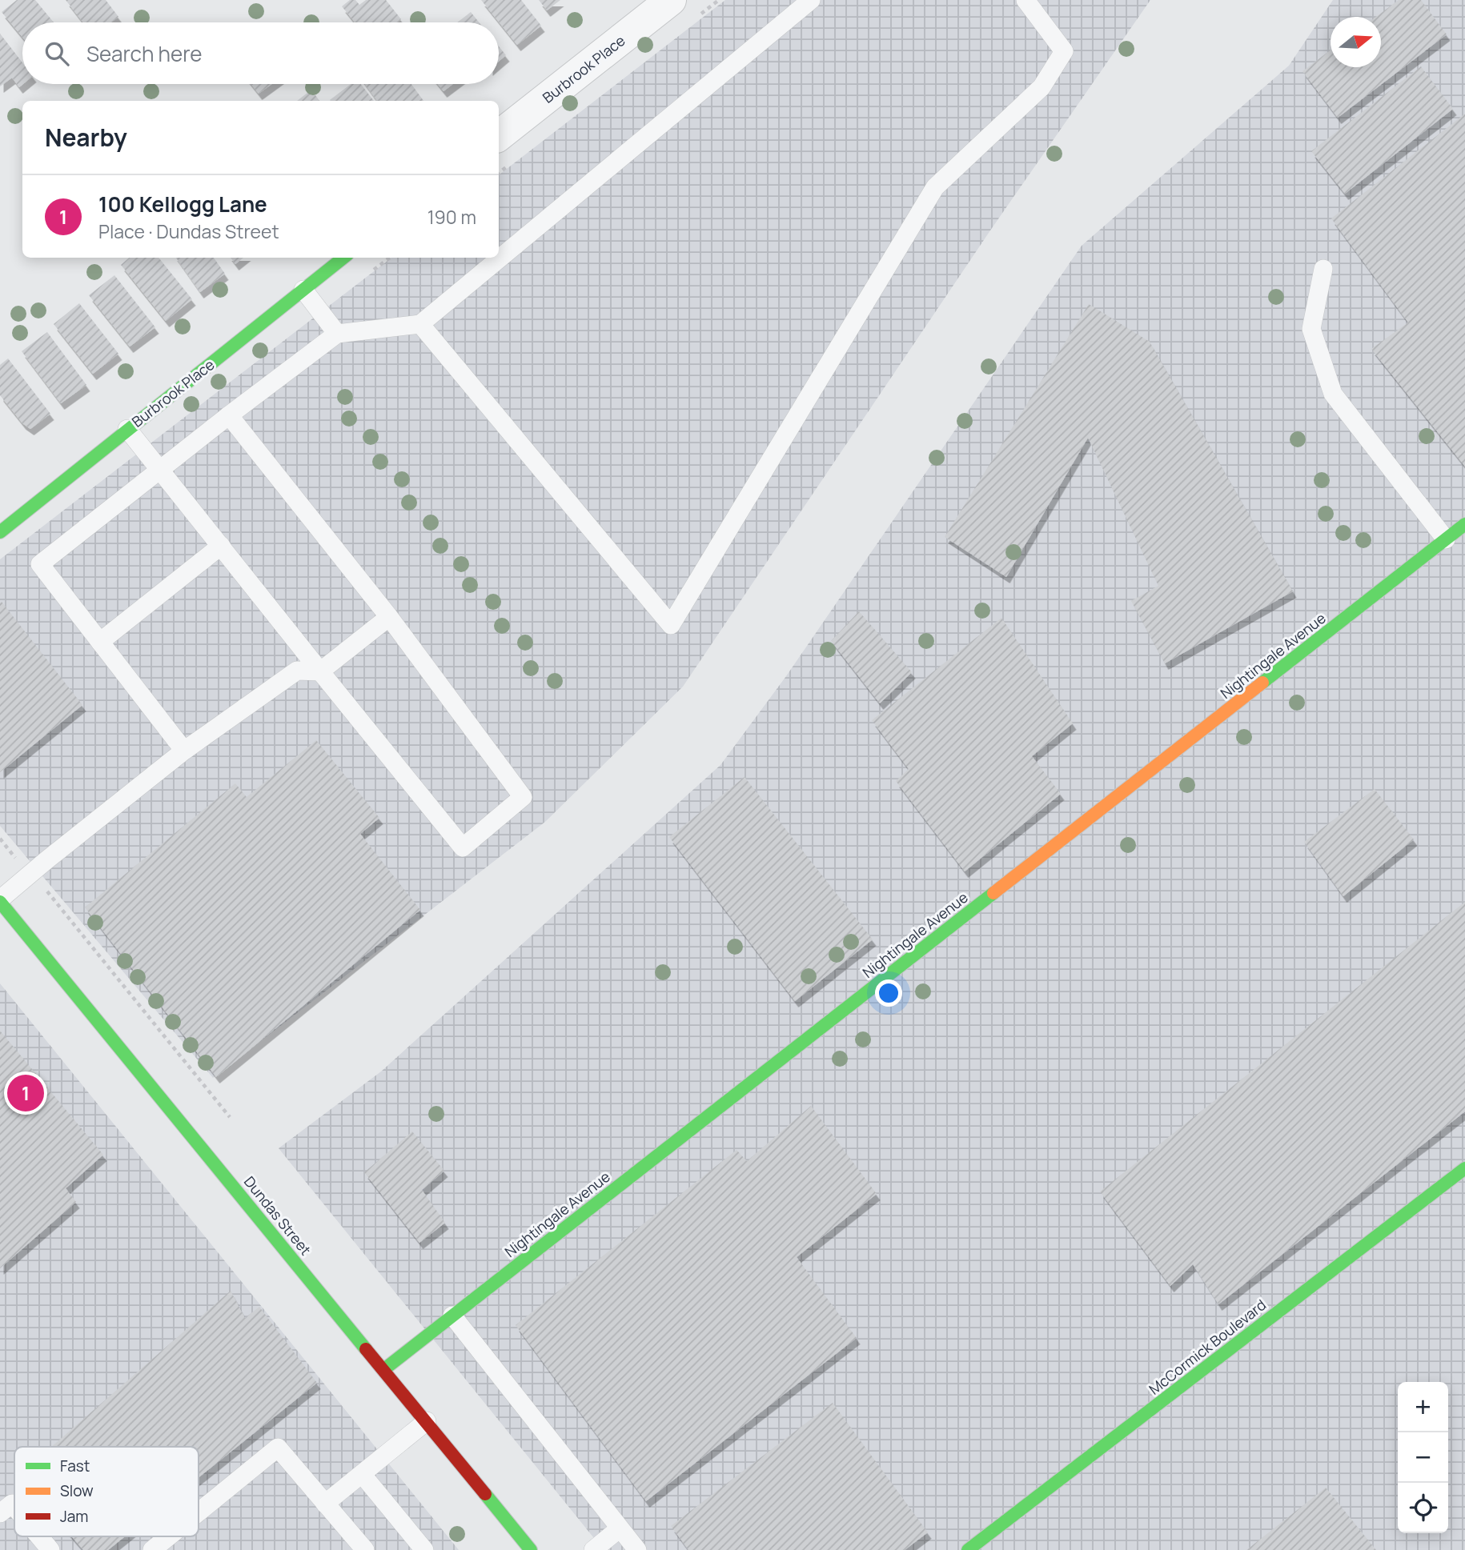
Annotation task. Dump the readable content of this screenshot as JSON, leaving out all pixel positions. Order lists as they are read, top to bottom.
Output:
{
  "streets": {
    "street": [
      "Burbrook Place",
      "Nightingale Avenue",
      "Dundas Street",
      "McCormick Boulevard"
    ]
  },
  "crossings": [
    ["Nightingale Avenue", "Dundas Street"]
  ],
  "legend": ["Fast", "Slow", "Jam"],
  "north": "right",
  "page": {
    "search": "Search here",
    "heading": "Nearby",
    "list": [
      {
        "mark": "1",
        "name": "100 Kellogg Lane",
        "note": "Place · Dundas Street",
        "value": "190 m"
      }
    ],
    "pins": "1",
    "map_buttons": ["+", "−"]
  }
}
